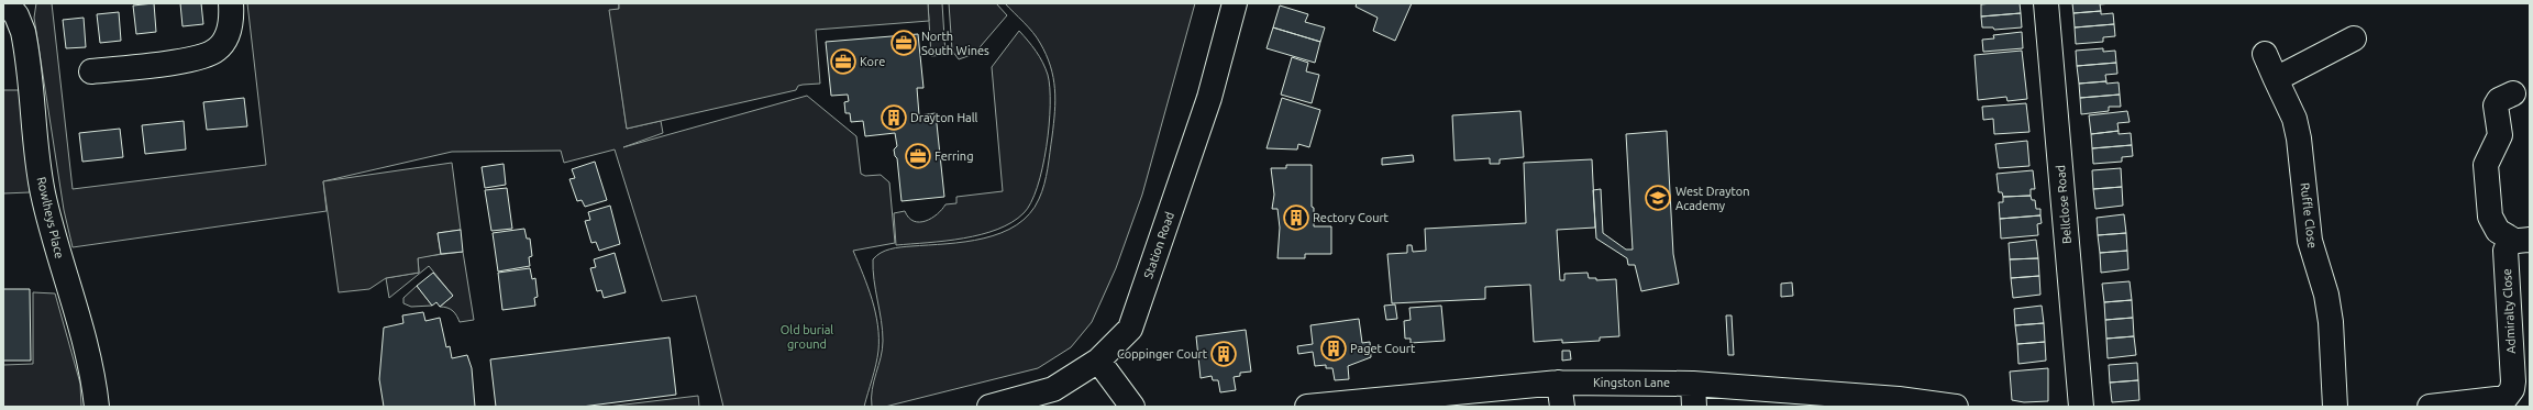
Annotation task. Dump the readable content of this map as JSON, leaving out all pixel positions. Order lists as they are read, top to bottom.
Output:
{
  "streets": {
    "street": [
      "Bellclose Road",
      "Ruffle Close",
      "Rowlheys Place",
      "Station Road",
      "Admiralty Close",
      "Kingston Lane"
    ]
  },
  "parks": ["Old burial ground"],
  "places": {
    "office": ["North South Wines", "Kore", "Ferring"],
    "building": [
      "Drayton Hall",
      "Rectory Court",
      "Paget Court",
      "Coppinger Court"
    ],
    "school or university": ["West Drayton Academy"]
  }
}
